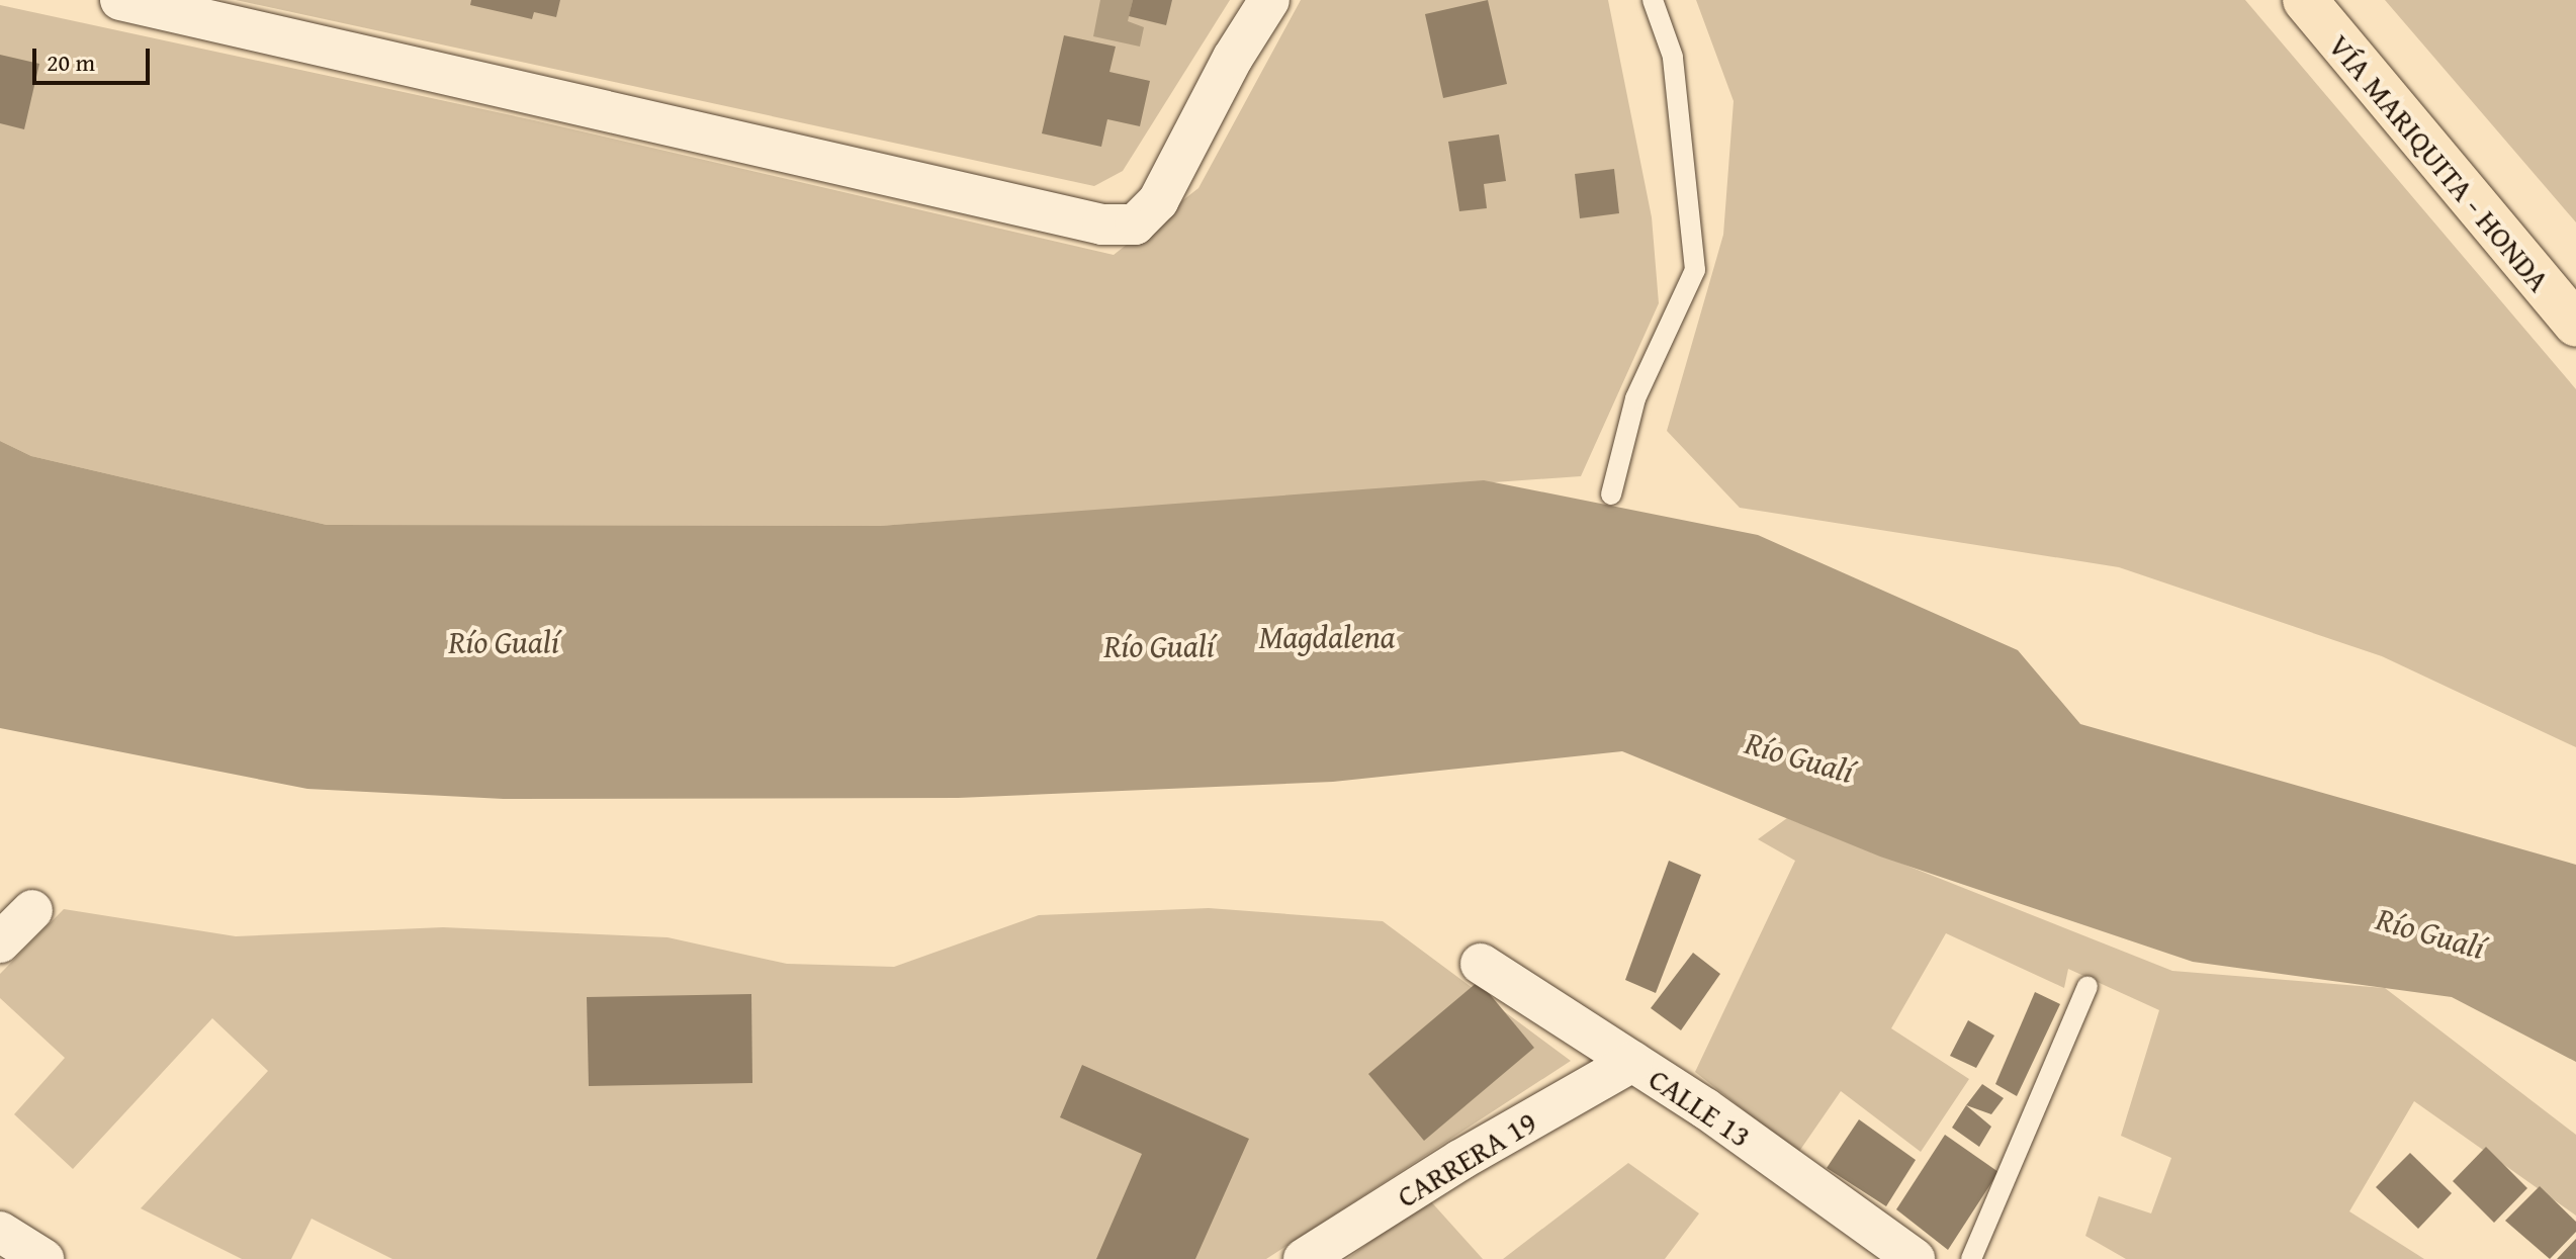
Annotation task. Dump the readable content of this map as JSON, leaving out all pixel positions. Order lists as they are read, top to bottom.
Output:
{
  "streets": {
    "highway": ["VÍA MARIQUITA - HONDA"],
    "street": ["CALLE 13", "CARRERA 19"]
  },
  "crossings": [
    ["CALLE 13", "CARRERA 19"]
  ],
  "water": ["Magdalena", "Río Gualí"],
  "scale_bar": "20 m"
}
